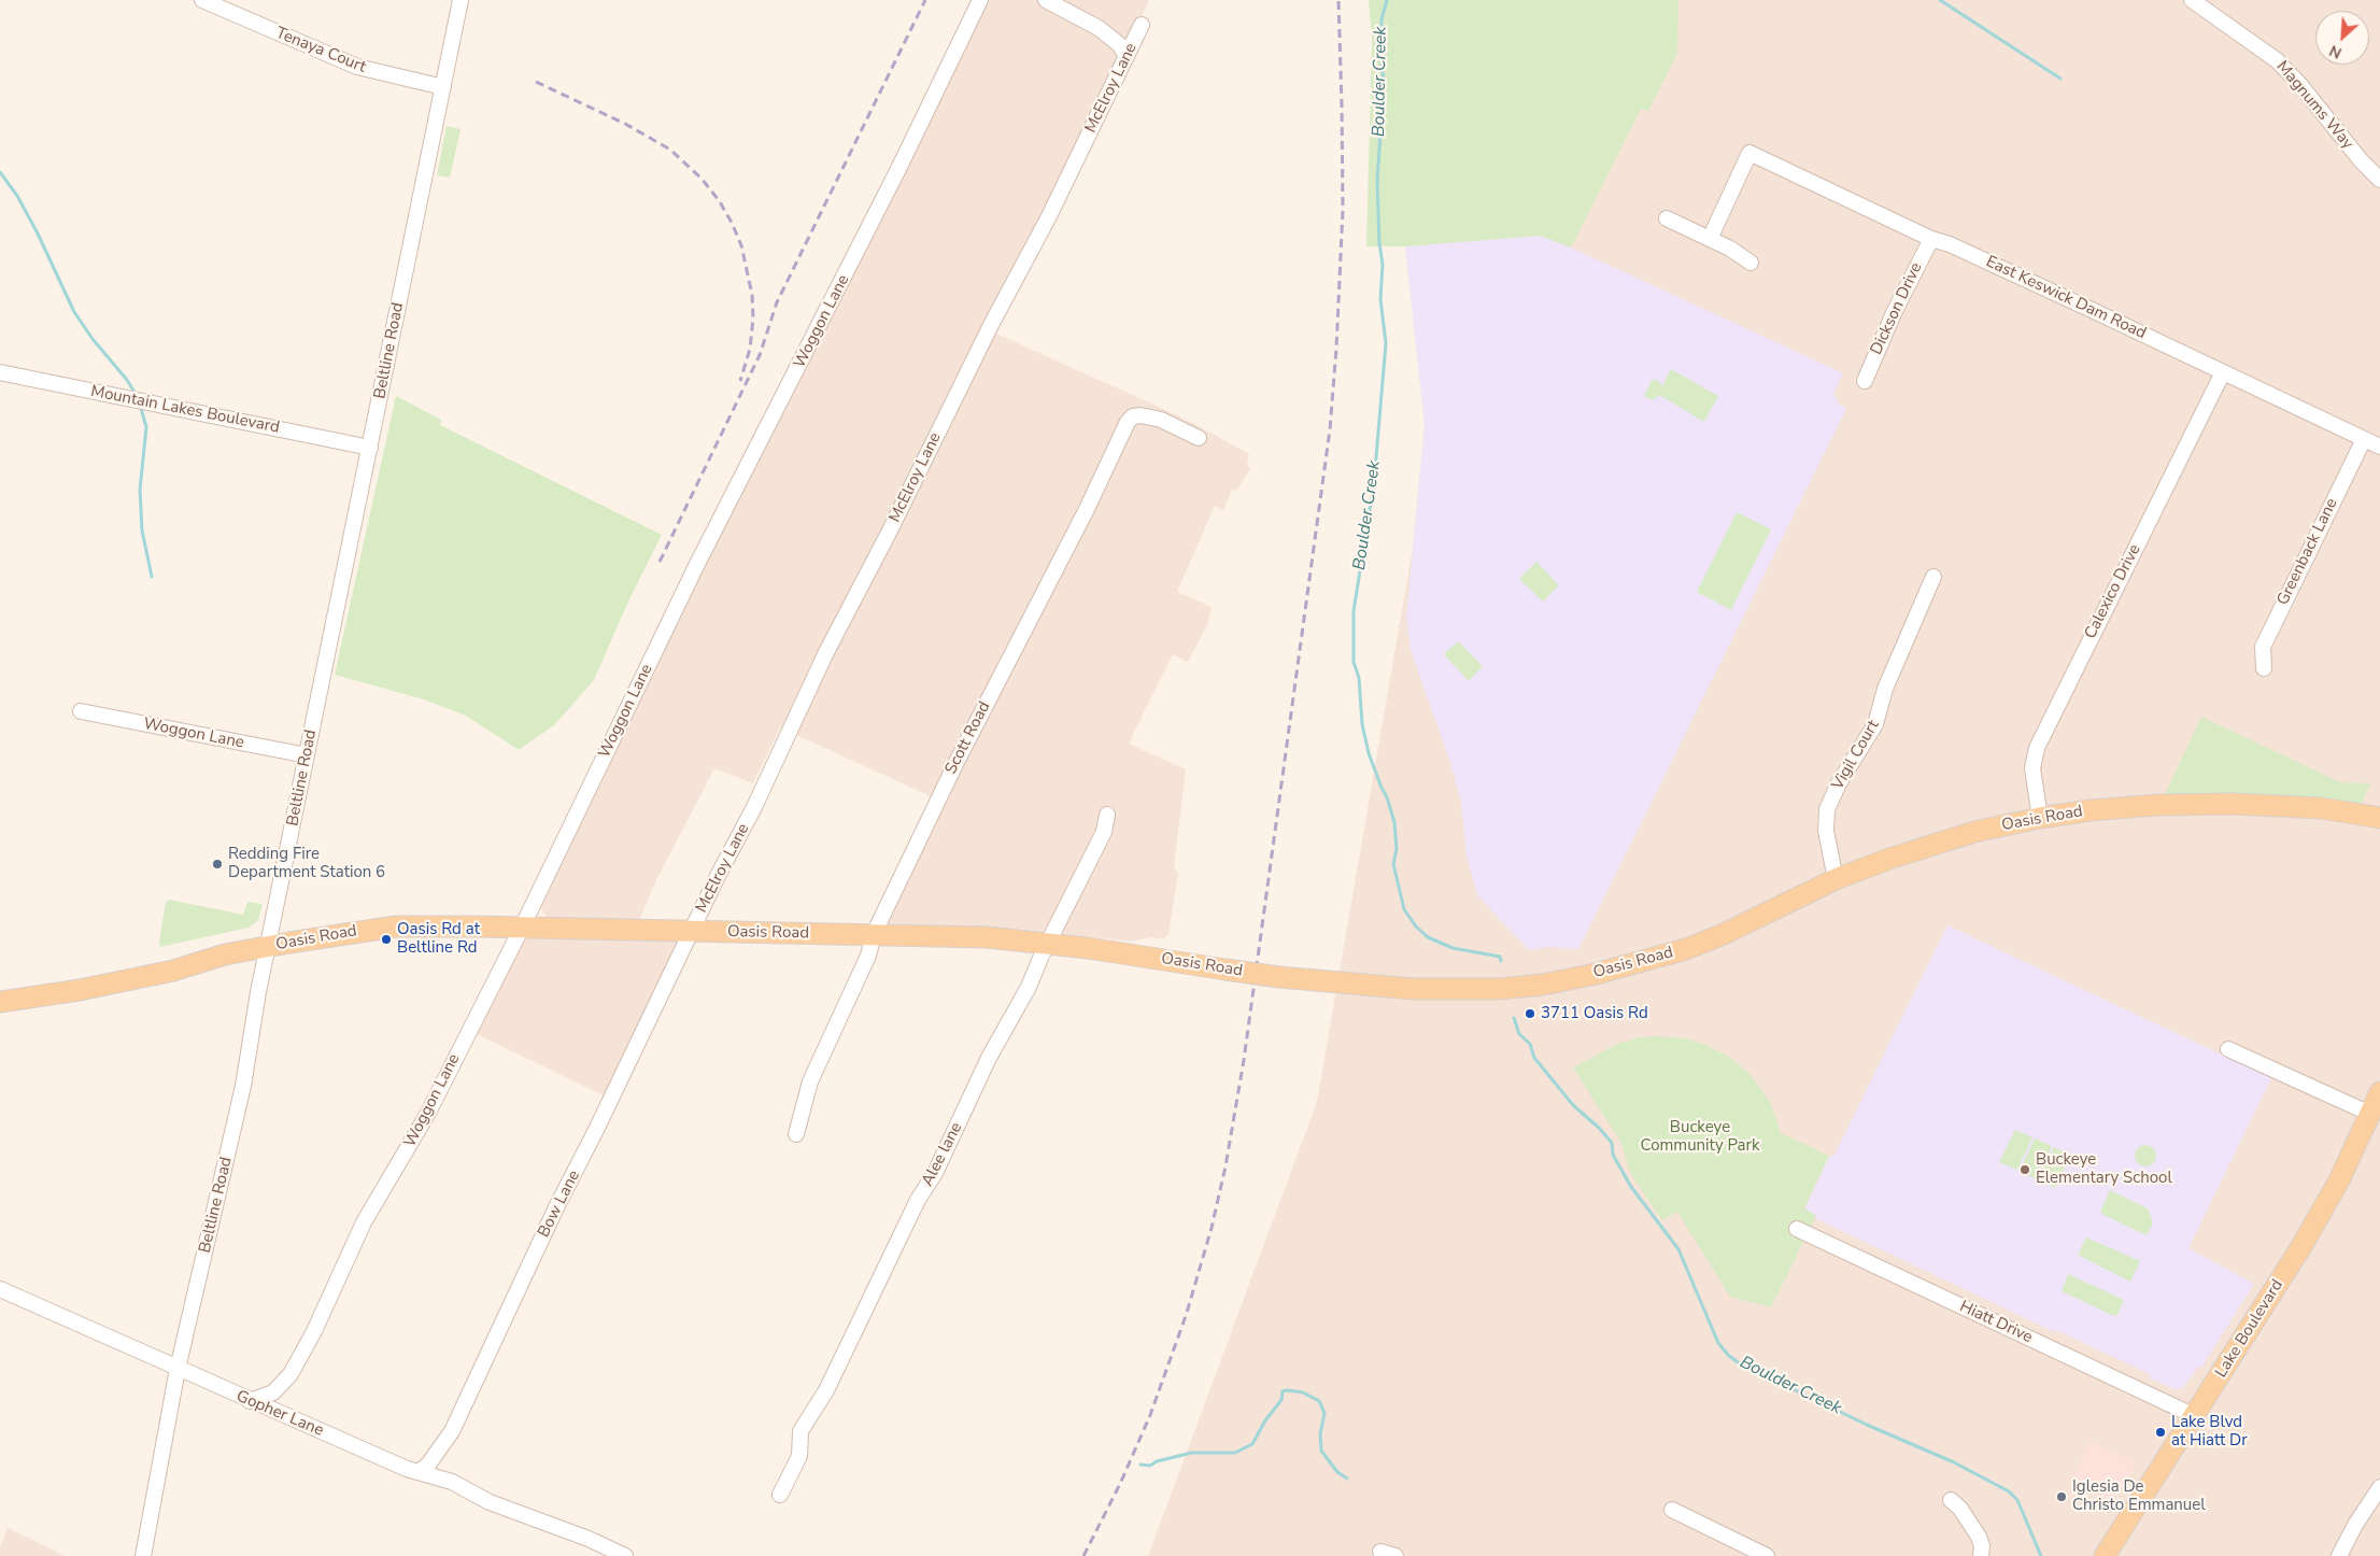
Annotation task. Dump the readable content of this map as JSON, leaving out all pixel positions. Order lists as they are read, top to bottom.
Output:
{
  "streets": {
    "main road": ["Oasis Road", "Lake Boulevard"],
    "street": [
      "Tenaya Court",
      "McElroy Lane",
      "Magnums Way",
      "East Keswick Dam Road",
      "Dickson Drive",
      "Woggon Lane",
      "Beltline Road",
      "Mountain Lakes Boulevard",
      "Greenback Lane",
      "Calexico Drive",
      "Scott Road",
      "Vigil Court",
      "Alee lane",
      "Bow Lane",
      "Hiatt Drive",
      "Gopher Lane"
    ]
  },
  "crossings": [
    ["Tenaya Court", "Beltline Road"],
    ["McElroy Lane", "Oasis Road"],
    ["McElroy Lane", "Bow Lane"],
    ["East Keswick Dam Road", "Dickson Drive"],
    ["East Keswick Dam Road", "Greenback Lane"],
    ["East Keswick Dam Road", "Calexico Drive"],
    ["Woggon Lane", "Beltline Road"],
    ["Woggon Lane", "Oasis Road"],
    ["Woggon Lane", "Gopher Lane"],
    ["Beltline Road", "Mountain Lakes Boulevard"],
    ["Beltline Road", "Oasis Road"],
    ["Beltline Road", "Gopher Lane"],
    ["Calexico Drive", "Oasis Road"],
    ["Scott Road", "Oasis Road"],
    ["Vigil Court", "Oasis Road"],
    ["Oasis Road", "Alee lane"],
    ["Oasis Road", "Bow Lane"],
    ["Bow Lane", "Gopher Lane"],
    ["Hiatt Drive", "Lake Boulevard"]
  ],
  "water": ["Boulder Creek"],
  "parks": ["Buckeye Community Park"],
  "places": [
    "Redding Fire Department Station 6",
    "Oasis Rd at Beltline Rd",
    "3711 Oasis Rd",
    "Buckeye Elementary School",
    "Lake Blvd at Hiatt Dr",
    "Iglesia De Christo Emmanuel"
  ],
  "north": "bottom left"
}
